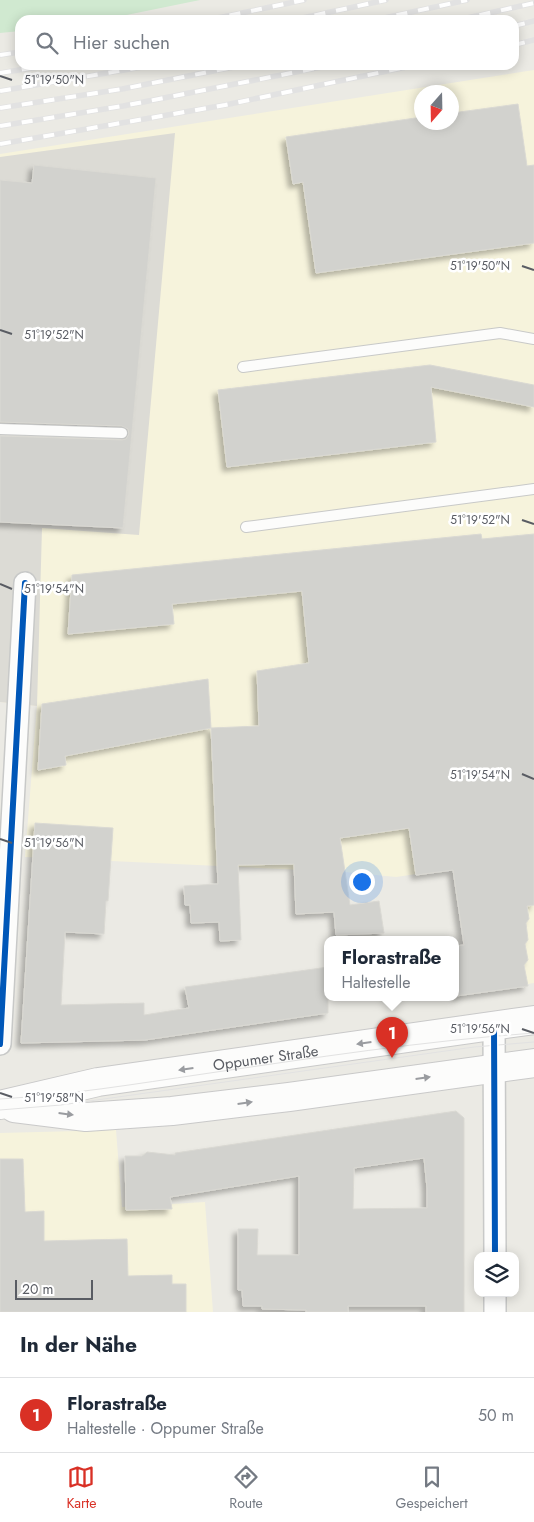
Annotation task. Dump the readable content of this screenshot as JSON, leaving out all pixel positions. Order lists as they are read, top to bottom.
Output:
{
  "streets": {
    "main road": ["Oppumer Straße"]
  },
  "scale_bar": "20 m",
  "north": "bottom",
  "page": {
    "search": "Hier suchen",
    "popup": ["Florastraße", "Haltestelle"],
    "pins": "1",
    "scale": "20 m",
    "heading": "In der Nähe",
    "list": [
      {
        "mark": "1",
        "name": "Florastraße",
        "note": "Haltestelle · Oppumer Straße",
        "value": "50 m"
      }
    ],
    "nav": ["Karte", "Route", "Gespeichert"]
  },
  "coordinates": [
    "51°19'50\"N",
    "51°19'52\"N",
    "51°19'54\"N",
    "51°19'56\"N",
    "51°19'58\"N"
  ]
}
